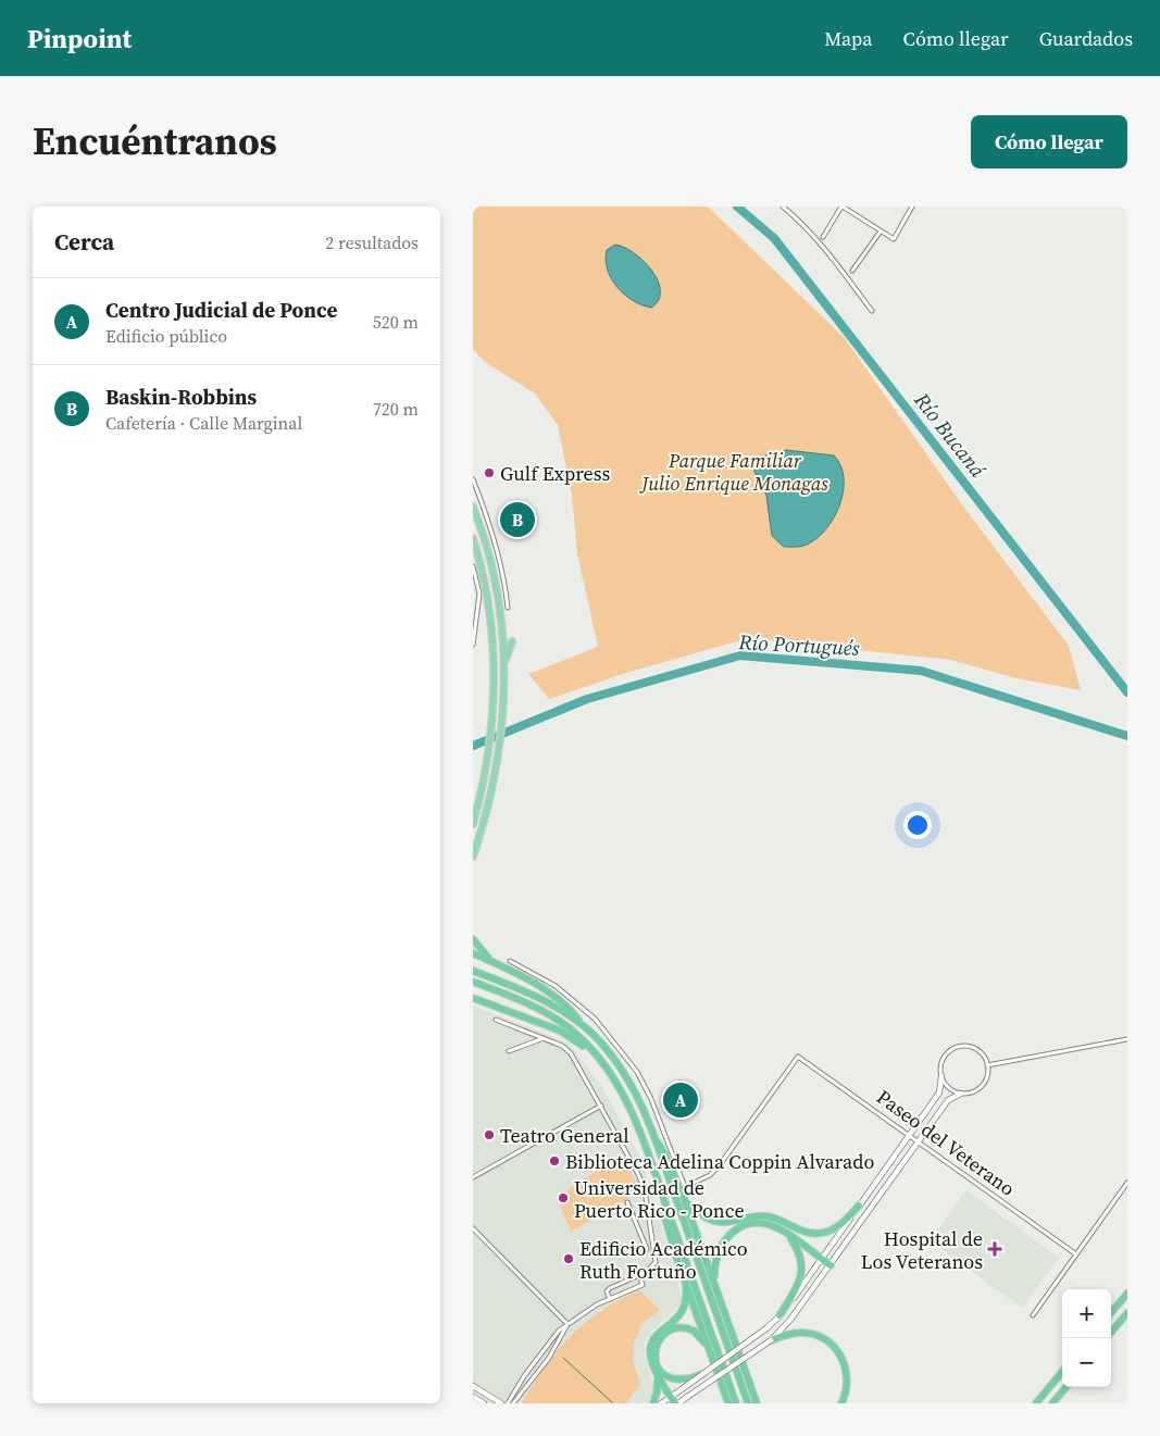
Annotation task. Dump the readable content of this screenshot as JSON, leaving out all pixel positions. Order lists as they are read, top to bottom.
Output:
{
  "streets": {
    "street": ["Paseo del Veterano"]
  },
  "water": ["Río Bucaná", "Río Portugués"],
  "parks": ["Parque Familiar Julio Enrique Monagas"],
  "places": {
    "other": [
      "Gulf Express",
      "Teatro General",
      "Biblioteca Adelina Coppin Alvarado",
      "Universidad de Puerto Rico - Ponce",
      "Edificio Académico Ruth Fortuño"
    ],
    "health": ["Hospital de Los Veteranos"]
  },
  "page": {
    "header": "Pinpoint",
    "nav": ["Mapa", "Cómo llegar", "Guardados"],
    "title": "Encuéntranos",
    "buttons": "Cómo llegar",
    "heading": ["Cerca", "2 resultados"],
    "list": [
      {
        "mark": "A",
        "name": "Centro Judicial de Ponce",
        "note": "Edificio público",
        "value": "520 m"
      },
      {
        "mark": "B",
        "name": "Baskin-Robbins",
        "note": "Cafetería · Calle Marginal",
        "value": "720 m"
      }
    ],
    "pins": ["B", "A"],
    "map_buttons": ["+", "−"]
  }
}
